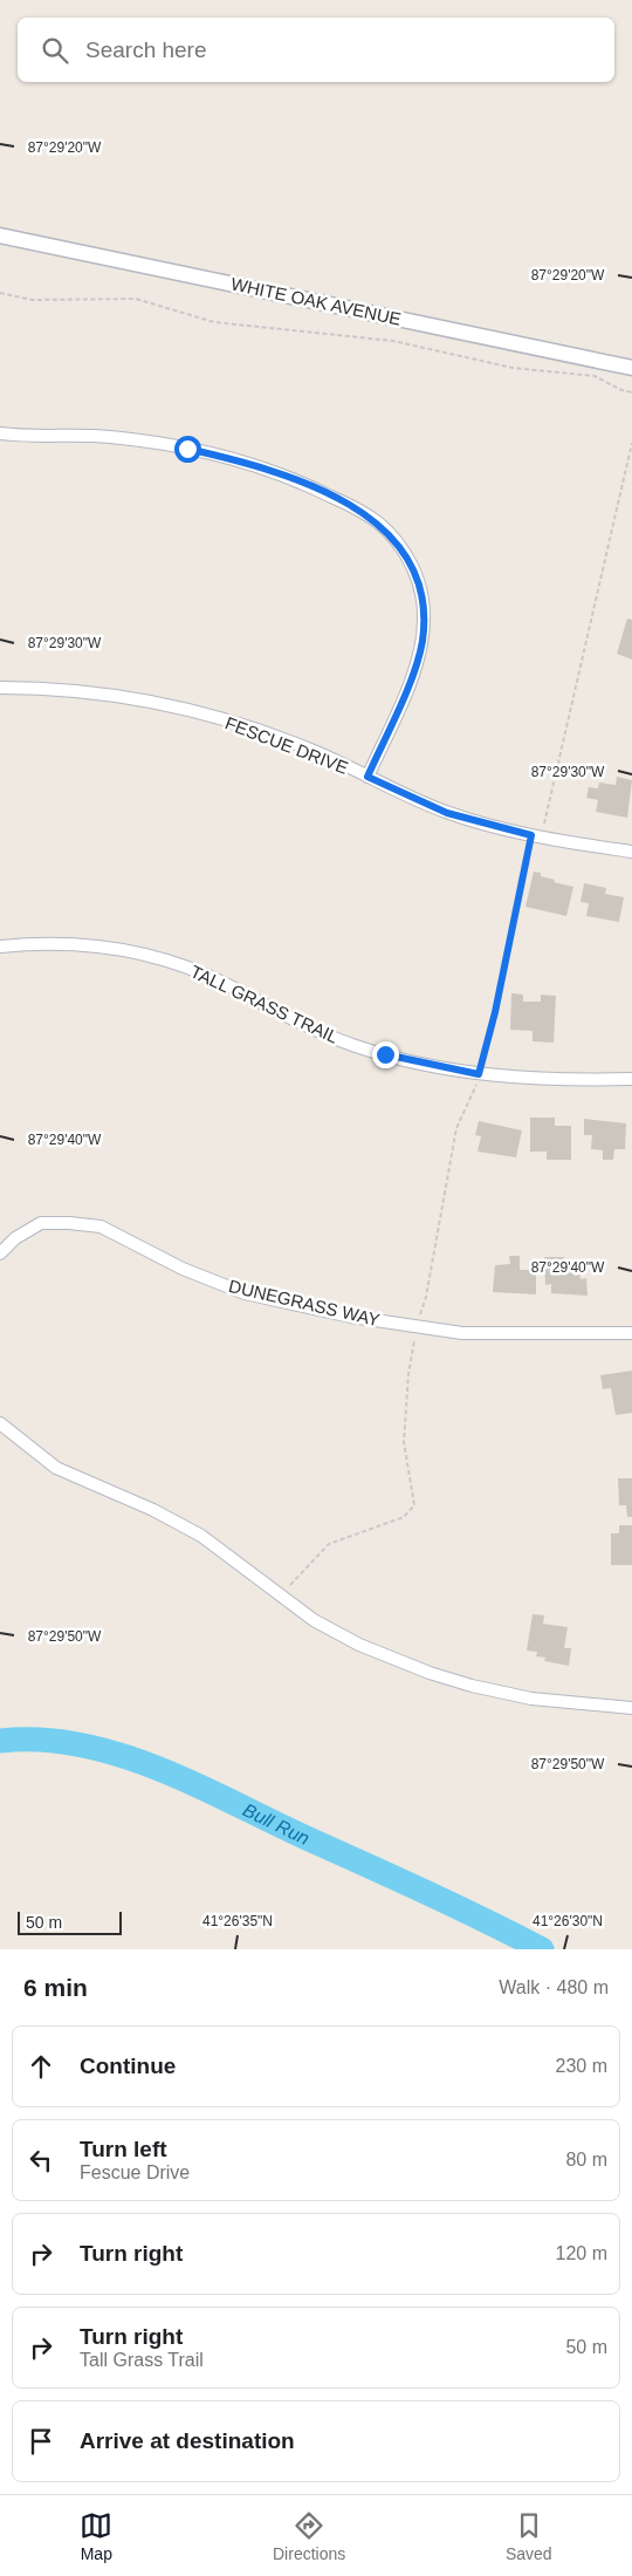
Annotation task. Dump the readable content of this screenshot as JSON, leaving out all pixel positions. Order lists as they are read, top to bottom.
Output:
{
  "streets": {
    "street": [
      "WHITE OAK AVENUE",
      "FESCUE DRIVE",
      "TALL GRASS TRAIL",
      "DUNEGRASS WAY"
    ]
  },
  "water": ["Bull Run"],
  "scale_bar": "50 m",
  "page": {
    "search": "Search here",
    "scale": "50 m",
    "heading": ["6 min", "Walk · 480 m"],
    "list": [
      ["Continue", "230 m"],
      ["Turn left", "Fescue Drive", "80 m"],
      ["Turn right", "120 m"],
      ["Turn right", "Tall Grass Trail", "50 m"],
      "Arrive at destination"
    ],
    "nav": ["Map", "Directions", "Saved"]
  },
  "coordinates": [
    "87°29'20\"W",
    "87°29'30\"W",
    "87°29'40\"W",
    "87°29'50\"W",
    "41°26'35\"N",
    "41°26'30\"N"
  ]
}
